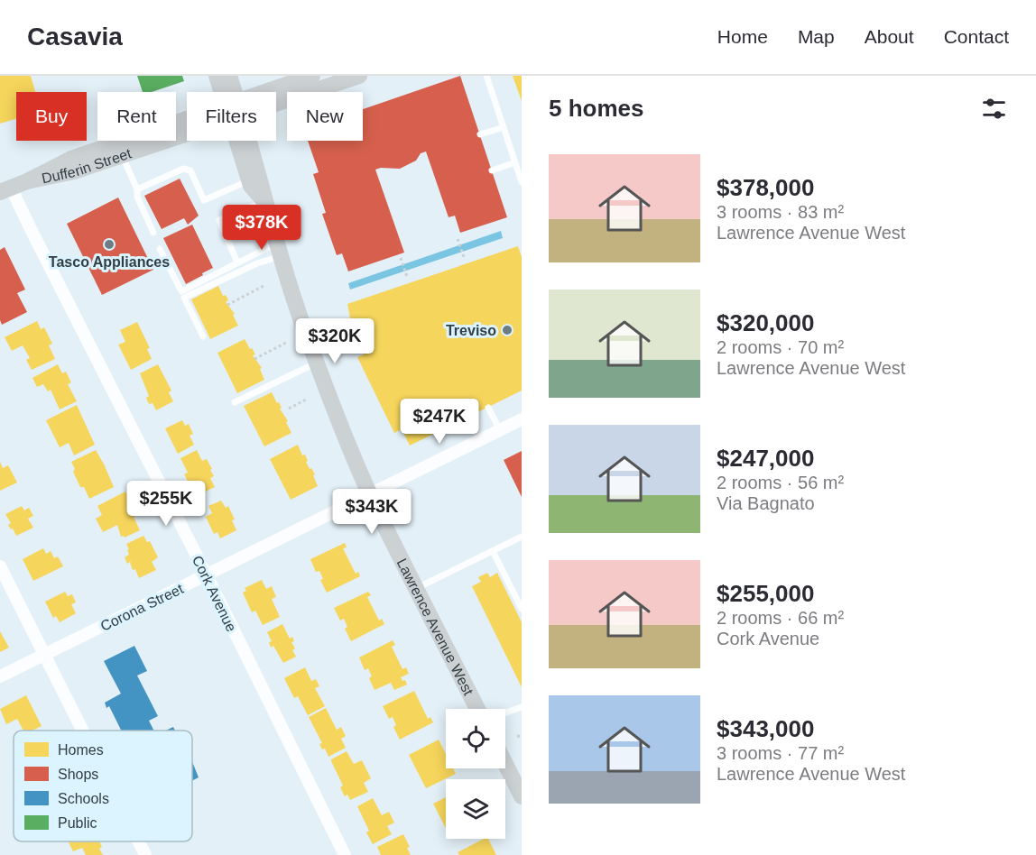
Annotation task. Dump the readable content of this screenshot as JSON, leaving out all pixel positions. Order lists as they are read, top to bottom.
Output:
{
  "streets": {
    "main road": ["Dufferin Street", "Lawrence Avenue West"],
    "street": ["Cork Avenue", "Corona Street"]
  },
  "crossings": [
    ["Dufferin Street", "Cork Avenue"],
    ["Cork Avenue", "Corona Street"],
    ["Corona Street", "Lawrence Avenue West"]
  ],
  "places": ["Tasco Appliances", "Treviso"],
  "legend": [
    "Homes",
    "Shops",
    "Schools",
    "Public"
  ],
  "page": {
    "header": "Casavia",
    "nav": [
      "Home",
      "Map",
      "About",
      "Contact"
    ],
    "heading": "5 homes",
    "chip": [
      "Buy",
      "Rent",
      "Filters",
      "New"
    ],
    "list": [
      {
        "name": "$378,000",
        "note": "3 rooms · 83 m² · Lawrence Avenue West"
      },
      {
        "name": "$320,000",
        "note": "2 rooms · 70 m² · Lawrence Avenue West"
      },
      {
        "name": "$247,000",
        "note": "2 rooms · 56 m² · Via Bagnato"
      },
      {
        "name": "$255,000",
        "note": "2 rooms · 66 m² · Cork Avenue"
      },
      {
        "name": "$343,000",
        "note": "3 rooms · 77 m² · Lawrence Avenue West"
      }
    ],
    "price": [
      "$378K",
      "$320K",
      "$247K",
      "$255K",
      "$343K"
    ]
  }
}
